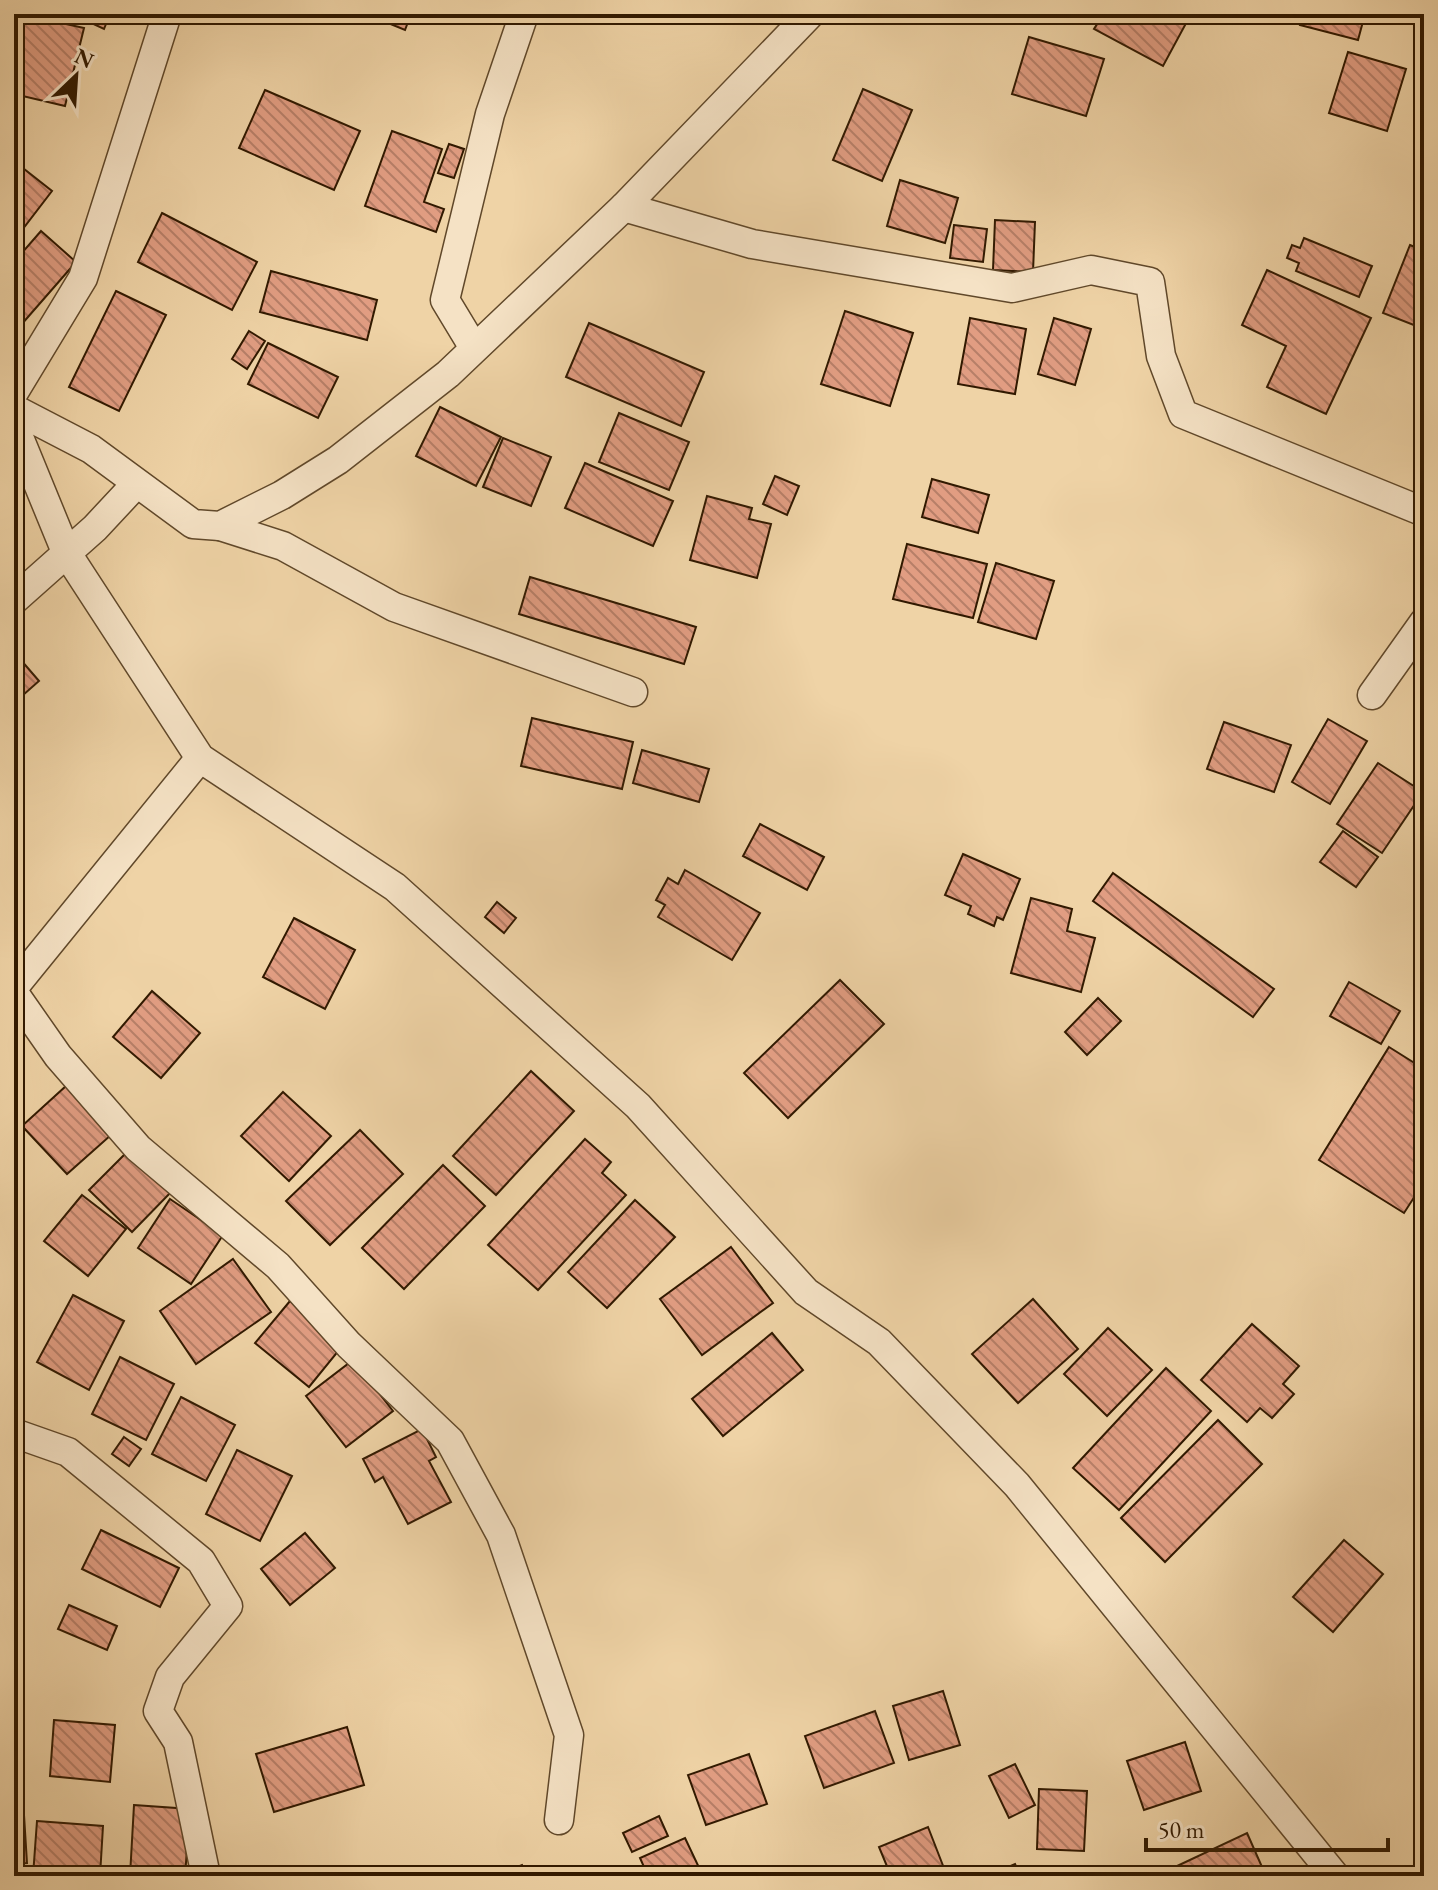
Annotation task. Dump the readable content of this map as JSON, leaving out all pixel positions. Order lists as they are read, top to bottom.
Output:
{
  "scale_bar": "50 m",
  "north": "top right"
}
